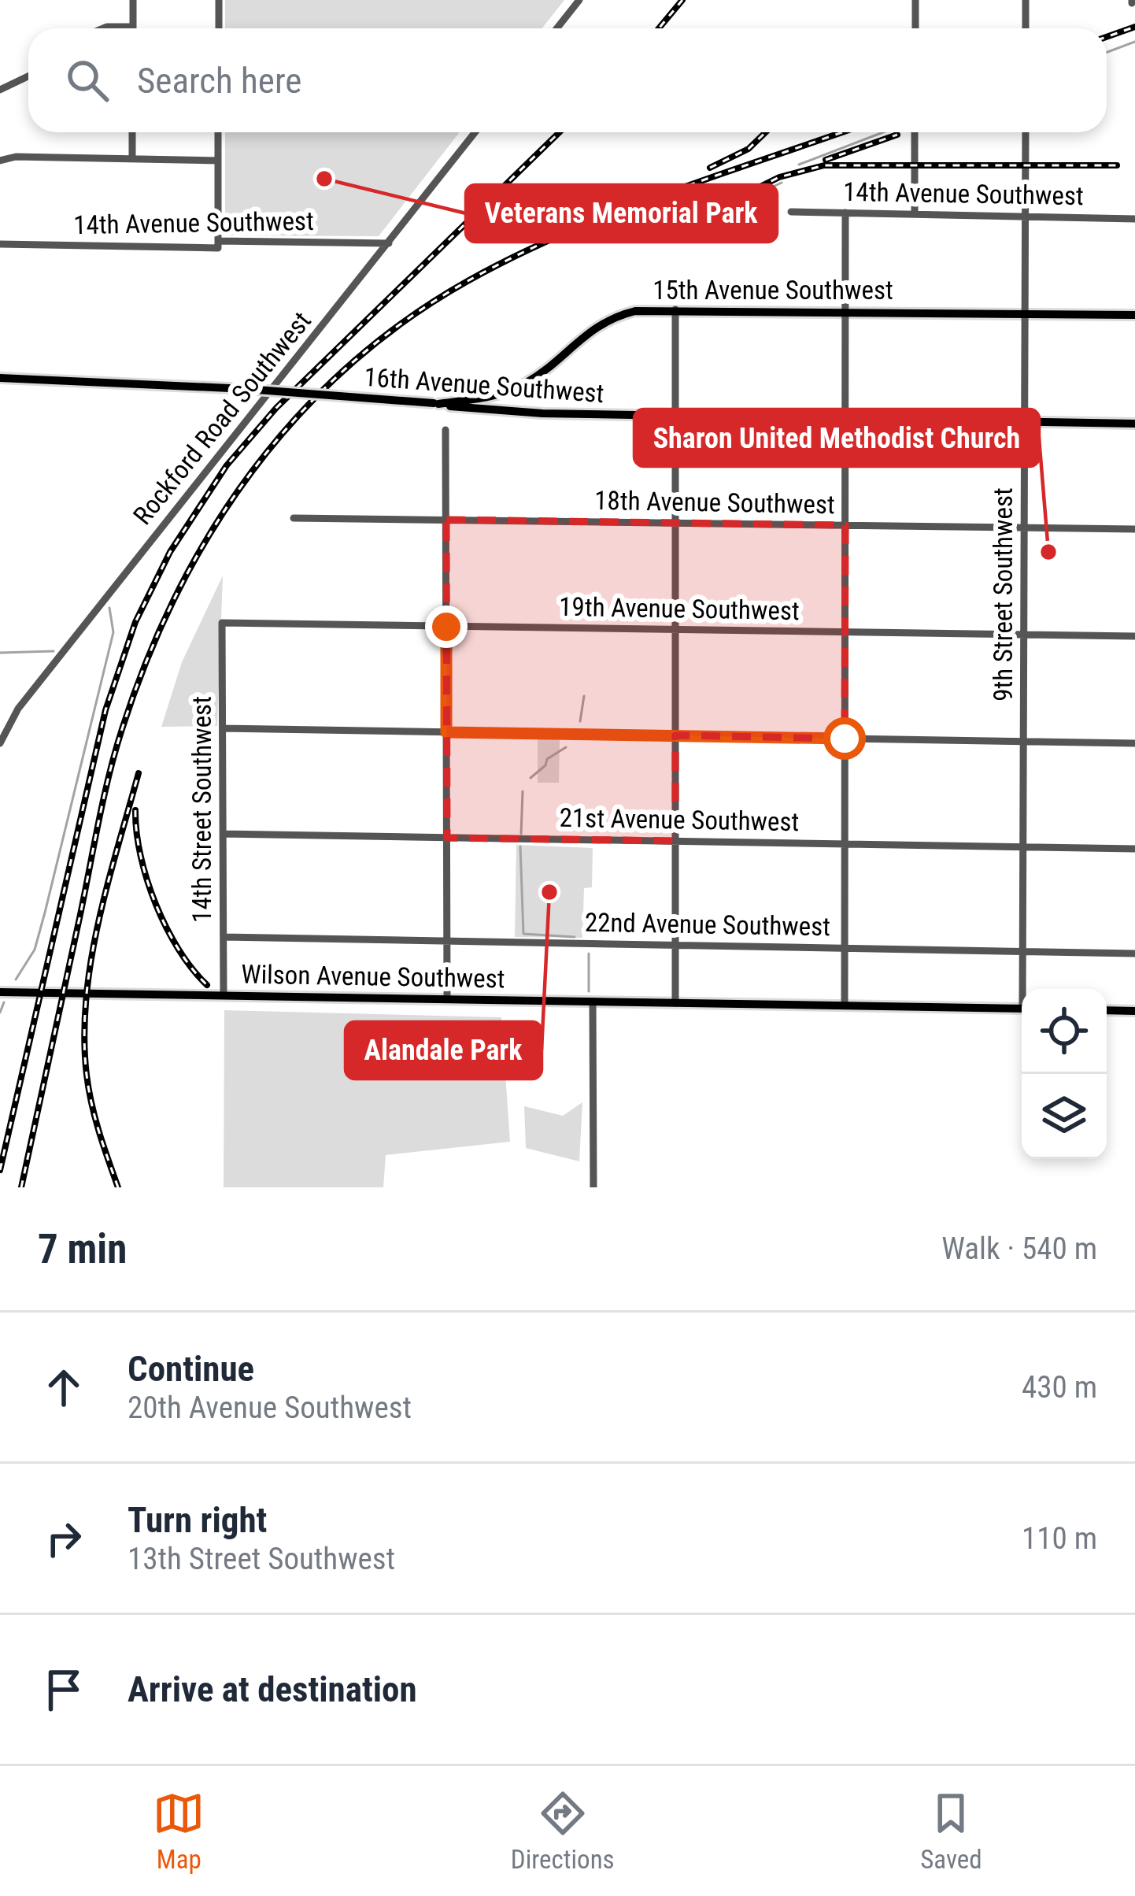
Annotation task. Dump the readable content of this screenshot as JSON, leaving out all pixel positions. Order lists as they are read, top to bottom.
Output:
{
  "streets": {
    "main road": ["15th Avenue Southwest", "16th Avenue Southwest", "Wilson Avenue Southwest"],
    "street": [
      "14th Avenue Southwest",
      "Rockford Road Southwest",
      "18th Avenue Southwest",
      "9th Street Southwest",
      "19th Avenue Southwest",
      "14th Street Southwest",
      "21st Avenue Southwest",
      "22nd Avenue Southwest"
    ]
  },
  "crossings": [
    ["14th Avenue Southwest", "Rockford Road Southwest"],
    ["14th Avenue Southwest", "9th Street Southwest"],
    ["15th Avenue Southwest", "16th Avenue Southwest"],
    ["15th Avenue Southwest", "9th Street Southwest"],
    ["16th Avenue Southwest", "9th Street Southwest"],
    ["18th Avenue Southwest", "9th Street Southwest"],
    ["9th Street Southwest", "19th Avenue Southwest"],
    ["9th Street Southwest", "21st Avenue Southwest"],
    ["9th Street Southwest", "22nd Avenue Southwest"],
    ["19th Avenue Southwest", "14th Street Southwest"],
    ["14th Street Southwest", "21st Avenue Southwest"],
    ["14th Street Southwest", "22nd Avenue Southwest"],
    ["14th Street Southwest", "Wilson Avenue Southwest"]
  ],
  "places": ["Veterans Memorial Park", "Sharon United Methodist Church", "Alandale Park"],
  "page": {
    "search": "Search here",
    "heading": ["7 min", "Walk · 540 m"],
    "list": [
      ["Continue", "20th Avenue Southwest", "430 m"],
      ["Turn right", "13th Street Southwest", "110 m"],
      "Arrive at destination"
    ],
    "nav": ["Map", "Directions", "Saved"]
  }
}
